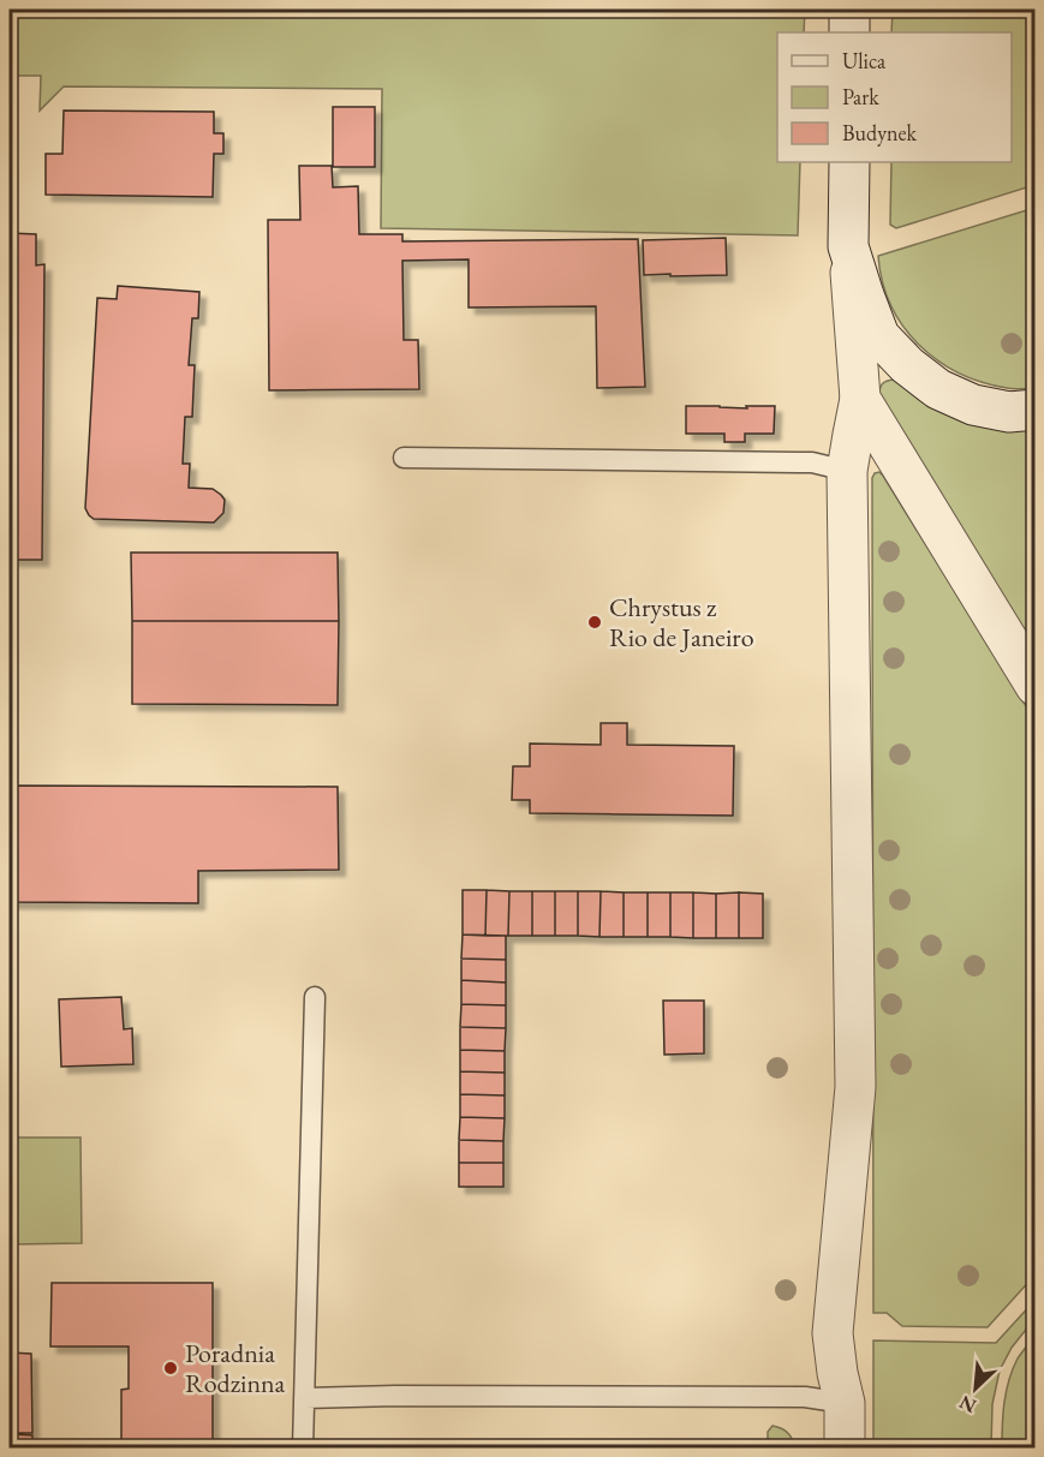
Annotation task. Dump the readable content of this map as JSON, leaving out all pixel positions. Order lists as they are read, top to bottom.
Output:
{
  "places": ["Chrystus z Rio de Janeiro", "Poradnia Rodzinna"],
  "legend": ["Ulica", "Park", "Budynek"],
  "north": "bottom left"
}
